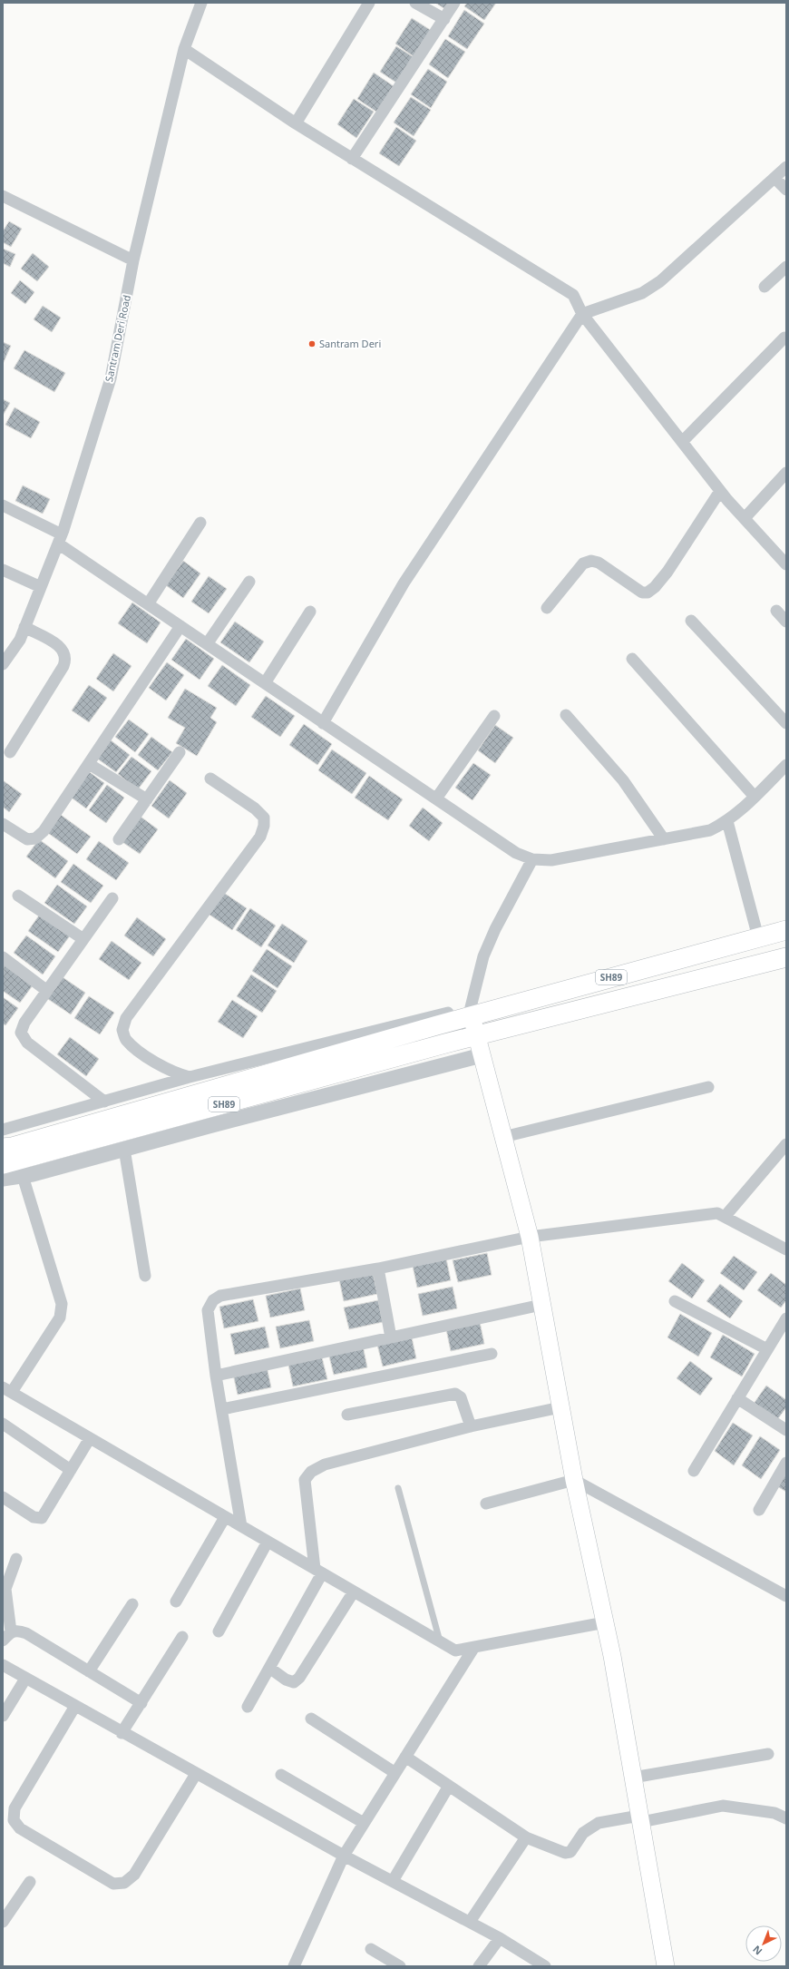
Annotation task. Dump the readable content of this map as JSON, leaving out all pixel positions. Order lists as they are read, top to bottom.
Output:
{
  "streets": {
    "main road": ["SH89"],
    "street": ["Santram Deri Road"]
  },
  "places": ["Santram Deri"],
  "north": "bottom left"
}
